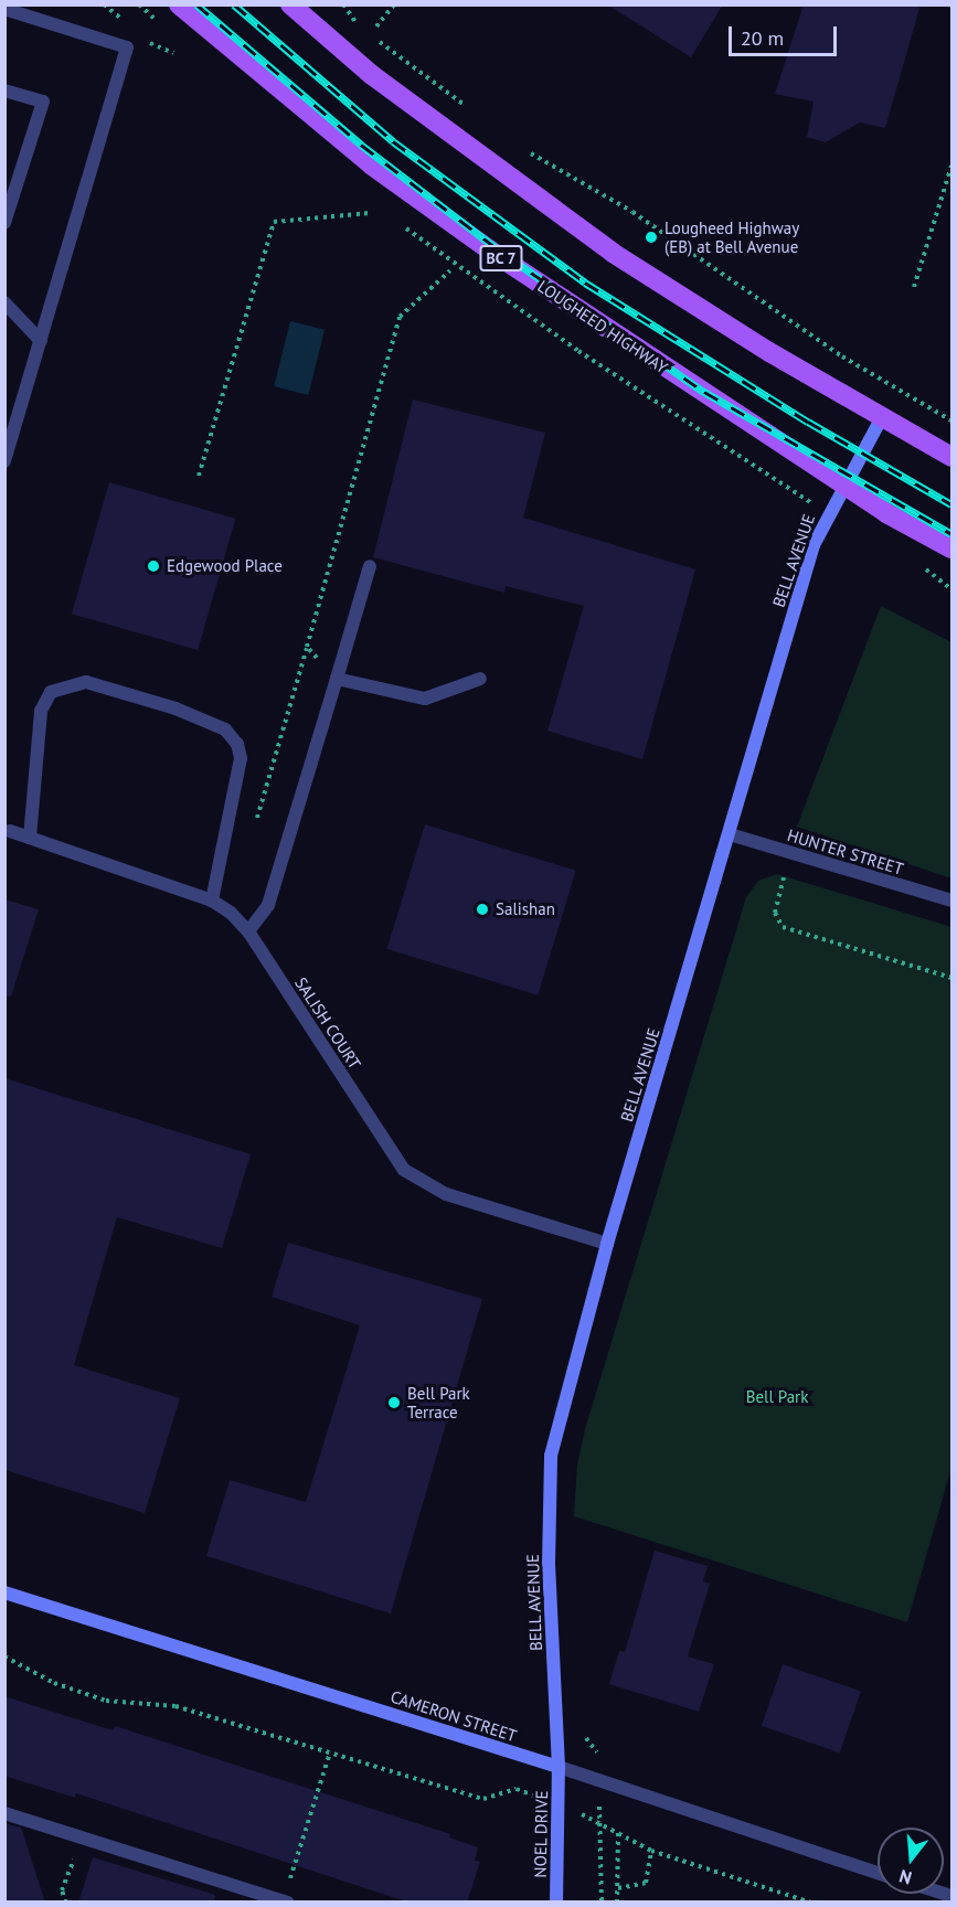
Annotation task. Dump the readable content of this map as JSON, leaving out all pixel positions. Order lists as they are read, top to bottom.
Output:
{
  "streets": {
    "main road": ["BC 7", "LOUGHEED HIGHWAY"],
    "street": [
      "BELL AVENUE",
      "HUNTER STREET",
      "SALISH COURT",
      "CAMERON STREET",
      "NOEL DRIVE"
    ]
  },
  "crossings": [
    ["LOUGHEED HIGHWAY", "BELL AVENUE"],
    ["BELL AVENUE", "HUNTER STREET"],
    ["BELL AVENUE", "SALISH COURT"],
    ["BELL AVENUE", "CAMERON STREET"],
    ["BELL AVENUE", "NOEL DRIVE"],
    ["CAMERON STREET", "NOEL DRIVE"]
  ],
  "parks": ["Bell Park"],
  "places": [
    "Lougheed Highway (EB) at Bell Avenue",
    "Edgewood Place",
    "Salishan",
    "Bell Park Terrace"
  ],
  "scale_bar": "20 m",
  "north": "bottom"
}
